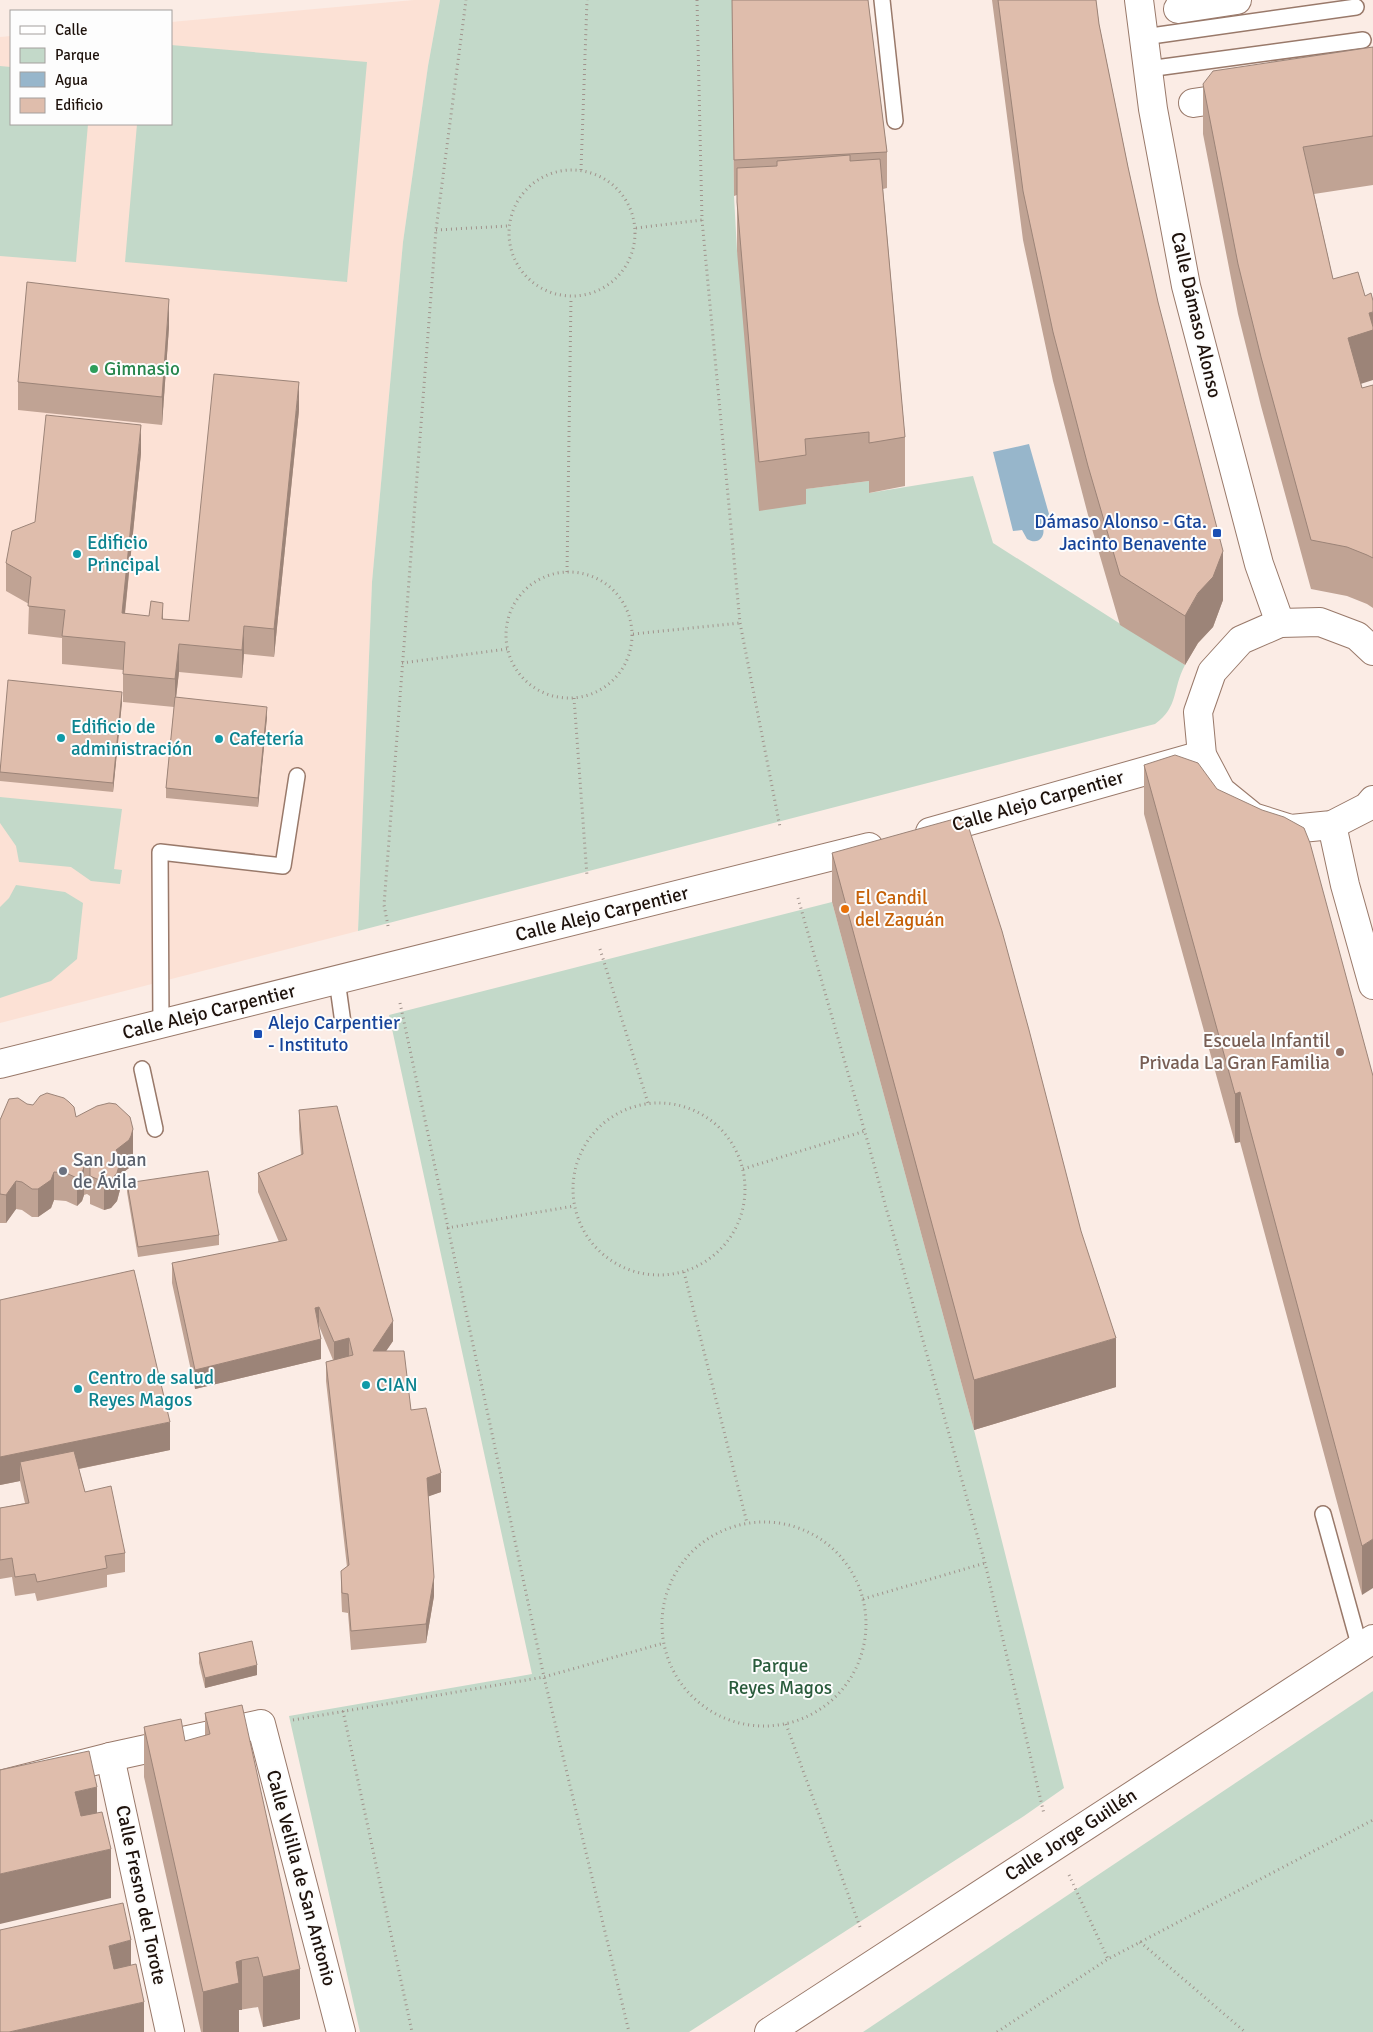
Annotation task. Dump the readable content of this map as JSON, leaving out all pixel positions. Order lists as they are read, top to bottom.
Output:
{
  "streets": {
    "street": [
      "Calle Dámaso Alonso",
      "Calle Alejo Carpentier",
      "Calle Jorge Guillén",
      "Calle Velilla de San Antonio",
      "Calle Fresno del Torote"
    ]
  },
  "crossings": [
    ["Calle Velilla de San Antonio", "Calle Fresno del Torote"]
  ],
  "parks": ["Parque Reyes Magos"],
  "places": {
    "other": [
      "Gimnasio",
      "Edificio Principal",
      "Edificio de administración",
      "Cafetería",
      "El Candil del Zaguán",
      "Escuela Infantil Privada La Gran Familia",
      "San Juan de Ávila",
      "CIAN",
      "Centro de salud Reyes Magos"
    ],
    "transit": ["Dámaso Alonso - Gta. Jacinto Benavente", "Alejo Carpentier - Instituto"]
  },
  "legend": [
    "Calle",
    "Parque",
    "Agua",
    "Edificio"
  ]
}
